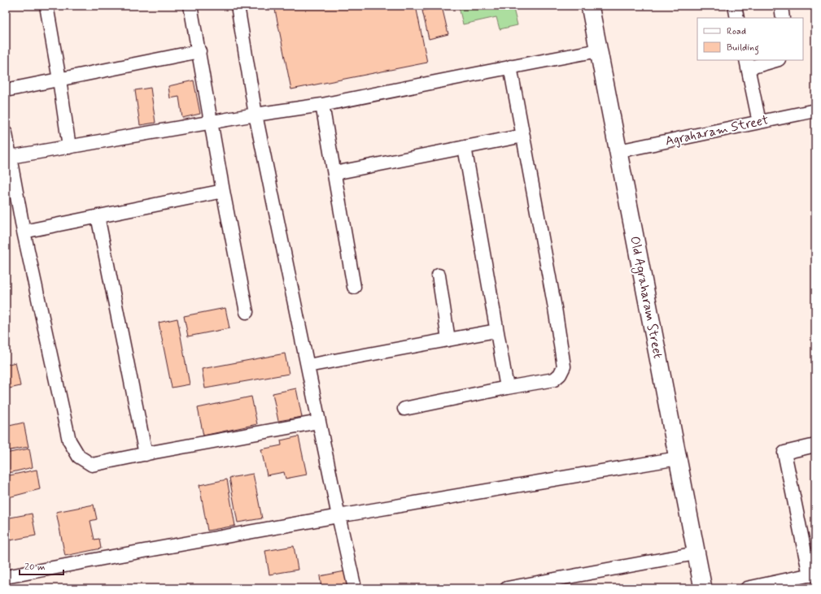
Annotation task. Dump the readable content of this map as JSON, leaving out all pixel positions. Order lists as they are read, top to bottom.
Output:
{
  "streets": {
    "street": ["Agraharam Street", "Old Agraharam Street"]
  },
  "crossings": [
    ["Agraharam Street", "Old Agraharam Street"]
  ],
  "legend": ["Road", "Building"],
  "scale_bar": "20 m"
}
